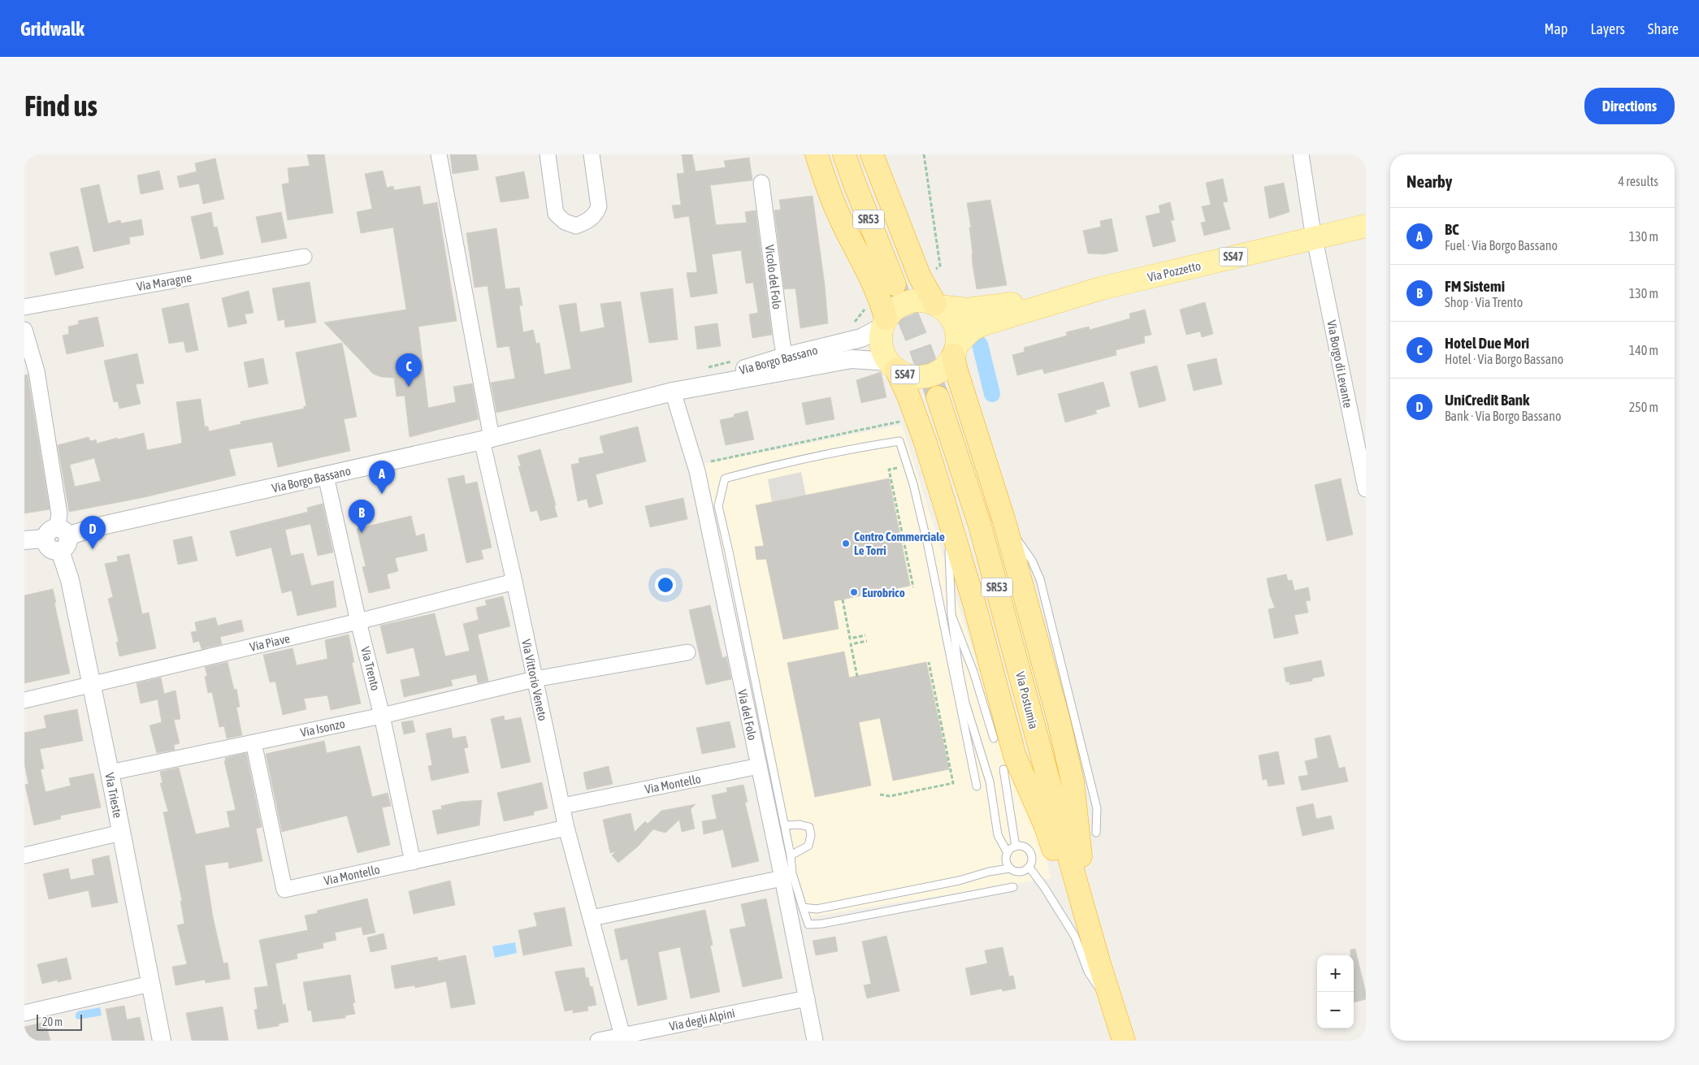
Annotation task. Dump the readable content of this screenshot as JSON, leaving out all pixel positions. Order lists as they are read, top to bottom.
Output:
{
  "streets": {
    "highway": ["SR53", "Via Postumia"],
    "main road": ["SS47", "Via Pozzetto", "Via Borgo Bassano"],
    "street": [
      "Vicolo del Folo",
      "Via Maragne",
      "Via Borgo di Levante",
      "Via Piave",
      "Via Trento",
      "Via Vittorio Veneto",
      "Via del Folo",
      "Via Isonzo",
      "Via Montello",
      "Via Trieste",
      "Via degli Alpini"
    ]
  },
  "crossings": [
    ["SR53", "Via Postumia"],
    ["SS47", "Via Pozzetto"],
    ["SS47", "Via Borgo Bassano"],
    ["Via Pozzetto", "Via Borgo Bassano"],
    ["Via Pozzetto", "Via Borgo di Levante"],
    ["Vicolo del Folo", "Via Borgo Bassano"],
    ["Via Borgo Bassano", "Via Trento"],
    ["Via Borgo Bassano", "Via Vittorio Veneto"],
    ["Via Borgo Bassano", "Via del Folo"],
    ["Via Borgo Bassano", "Via Trieste"],
    ["Via Piave", "Via Trento"],
    ["Via Piave", "Via Vittorio Veneto"],
    ["Via Piave", "Via Trieste"],
    ["Via Trento", "Via Isonzo"],
    ["Via Trento", "Via Montello"],
    ["Via Vittorio Veneto", "Via Isonzo"],
    ["Via Vittorio Veneto", "Via Montello"],
    ["Via Vittorio Veneto", "Via degli Alpini"],
    ["Via del Folo", "Via Montello"],
    ["Via del Folo", "Via degli Alpini"],
    ["Via Isonzo", "Via Montello"],
    ["Via Isonzo", "Via Trieste"]
  ],
  "places": ["Centro Commerciale Le Torri", "Eurobrico"],
  "scale_bar": "20 m",
  "page": {
    "header": "Gridwalk",
    "nav": ["Map", "Layers", "Share"],
    "buttons": "Directions",
    "title": "Find us",
    "heading": ["Nearby", "4 results"],
    "list": [
      {
        "mark": "A",
        "name": "BC",
        "note": "Fuel · Via Borgo Bassano",
        "value": "130 m"
      },
      {
        "mark": "B",
        "name": "FM Sistemi",
        "note": "Shop · Via Trento",
        "value": "130 m"
      },
      {
        "mark": "C",
        "name": "Hotel Due Mori",
        "note": "Hotel · Via Borgo Bassano",
        "value": "140 m"
      },
      {
        "mark": "D",
        "name": "UniCredit Bank",
        "note": "Bank · Via Borgo Bassano",
        "value": "250 m"
      }
    ],
    "pins": [
      "C",
      "A",
      "B",
      "D"
    ],
    "map_buttons": ["+", "−"],
    "scale": "20 m"
  }
}
